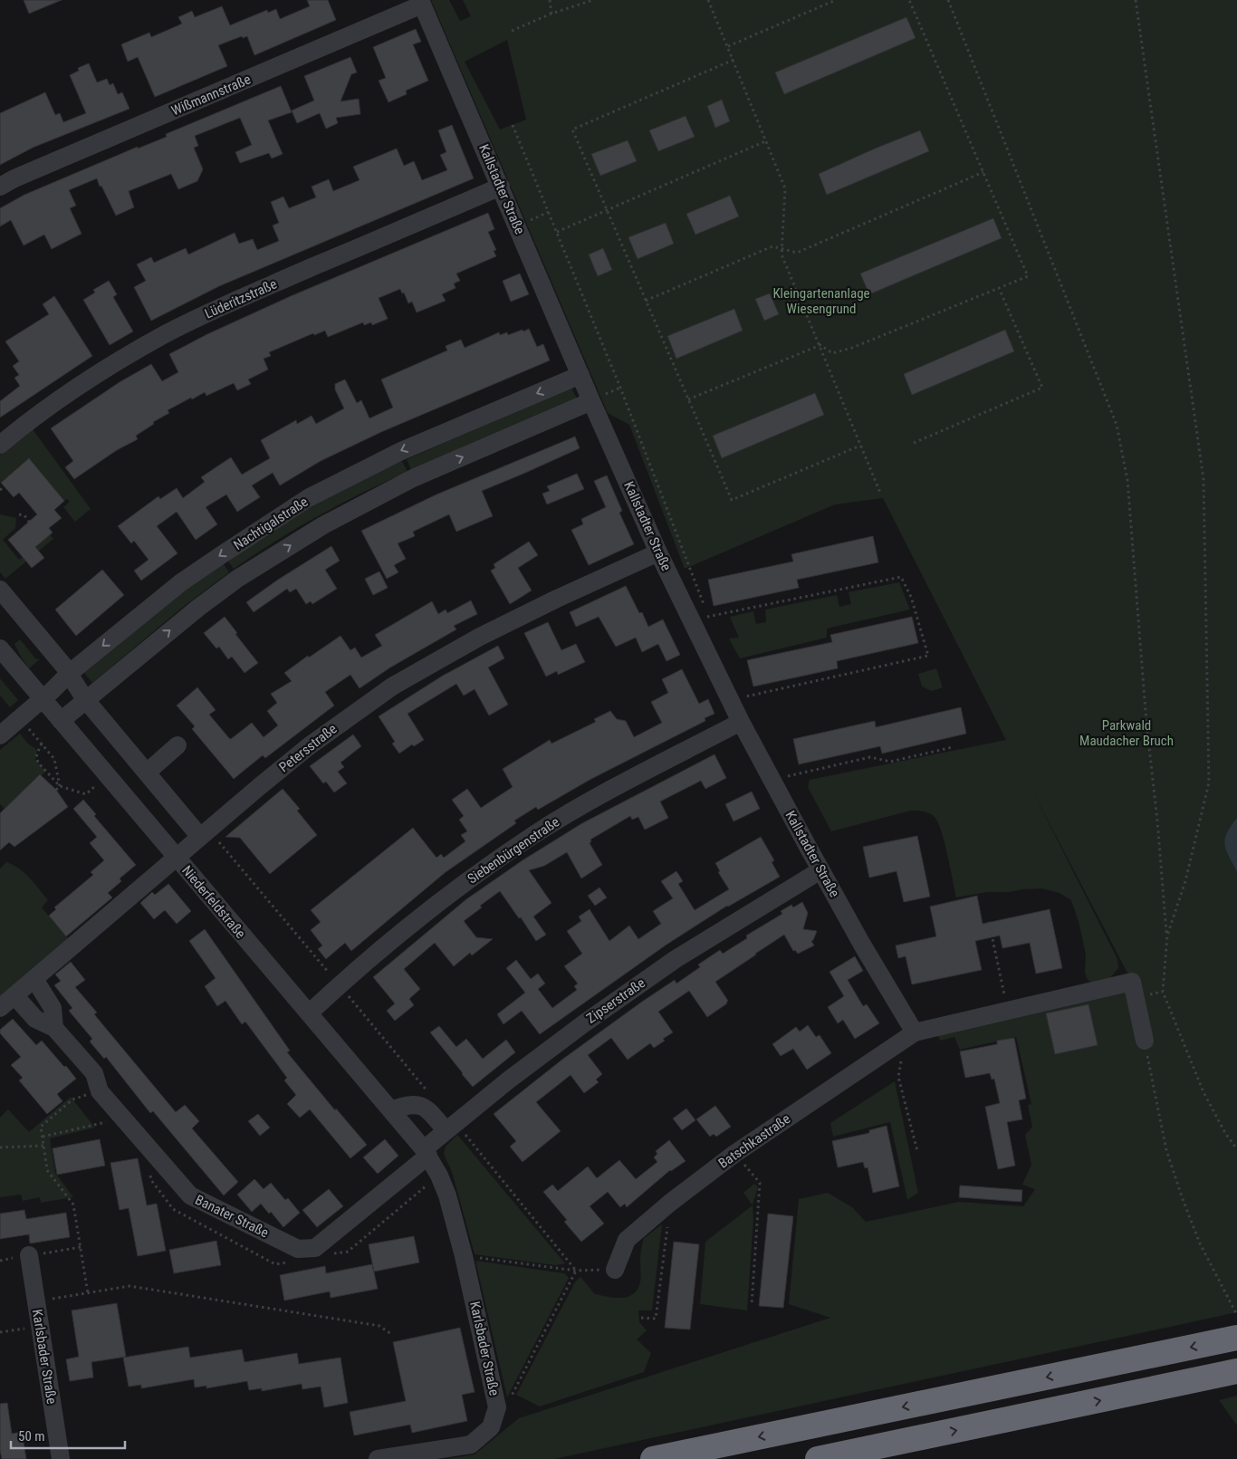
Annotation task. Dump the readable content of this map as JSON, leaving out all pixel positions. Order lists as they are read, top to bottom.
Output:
{
  "streets": {
    "street": [
      "Wißmannstraße",
      "Kallstadter Straße",
      "Lüderitzstraße",
      "Nachtigalstraße",
      "Petersstraße",
      "Siebenbürgenstraße",
      "Niederfeldstraße",
      "Zipserstraße",
      "Batschkastraße",
      "Banater Straße",
      "Karlsbader Straße"
    ]
  },
  "crossings": [
    ["Wißmannstraße", "Kallstadter Straße"],
    ["Kallstadter Straße", "Lüderitzstraße"],
    ["Kallstadter Straße", "Nachtigalstraße"],
    ["Kallstadter Straße", "Petersstraße"],
    ["Kallstadter Straße", "Siebenbürgenstraße"],
    ["Kallstadter Straße", "Zipserstraße"],
    ["Kallstadter Straße", "Batschkastraße"],
    ["Nachtigalstraße", "Niederfeldstraße"],
    ["Petersstraße", "Niederfeldstraße"],
    ["Petersstraße", "Banater Straße"],
    ["Siebenbürgenstraße", "Niederfeldstraße"],
    ["Niederfeldstraße", "Zipserstraße"],
    ["Niederfeldstraße", "Banater Straße"],
    ["Niederfeldstraße", "Karlsbader Straße"],
    ["Zipserstraße", "Banater Straße"],
    ["Zipserstraße", "Karlsbader Straße"],
    ["Banater Straße", "Karlsbader Straße"]
  ],
  "parks": ["Kleingartenanlage Wiesengrund", "Parkwald Maudacher Bruch"],
  "scale_bar": "50 m"
}
